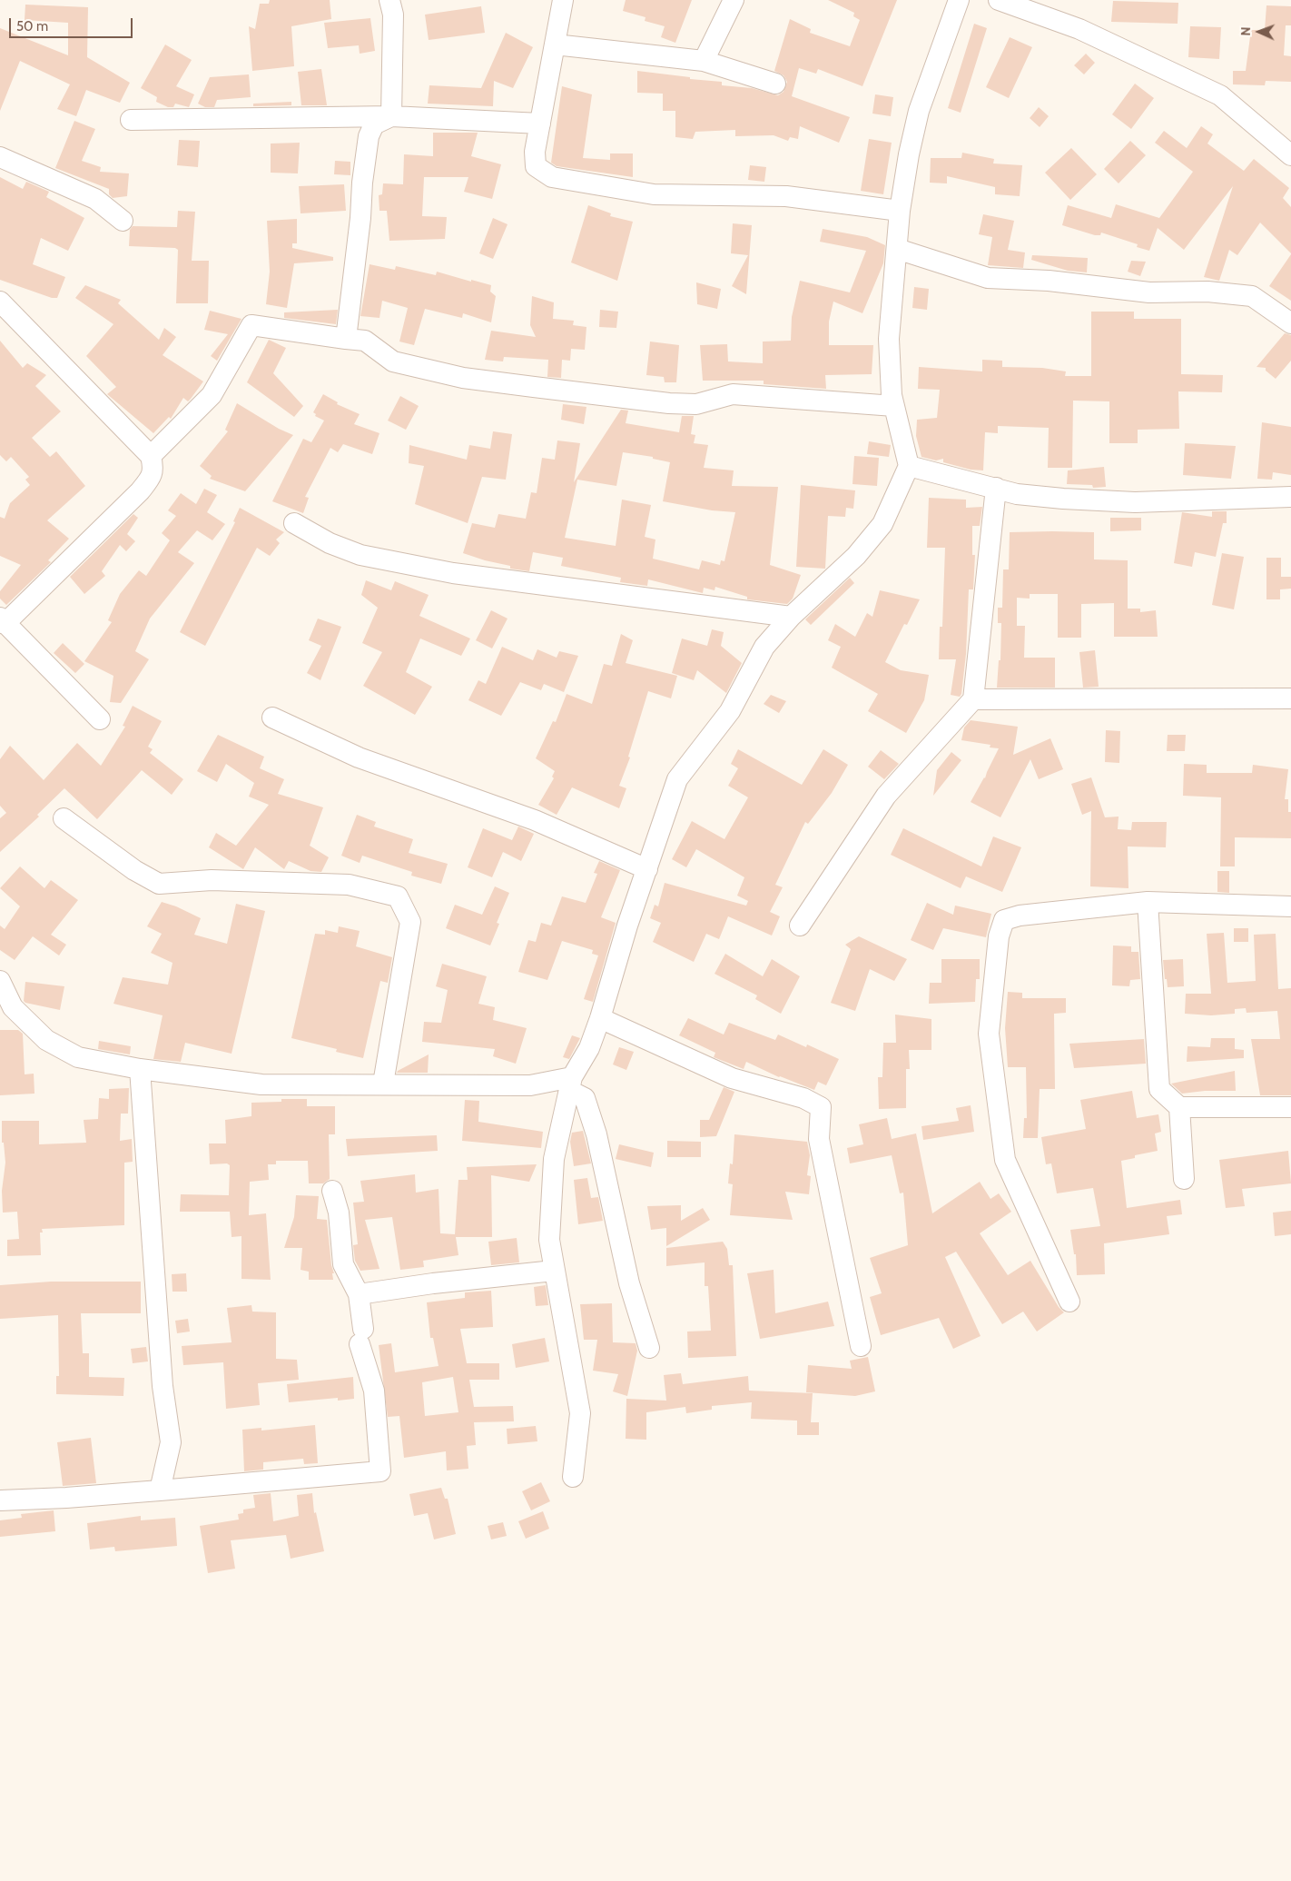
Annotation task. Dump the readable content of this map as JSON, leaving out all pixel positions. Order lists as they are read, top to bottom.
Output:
{
  "scale_bar": "50 m",
  "north": "left"
}
